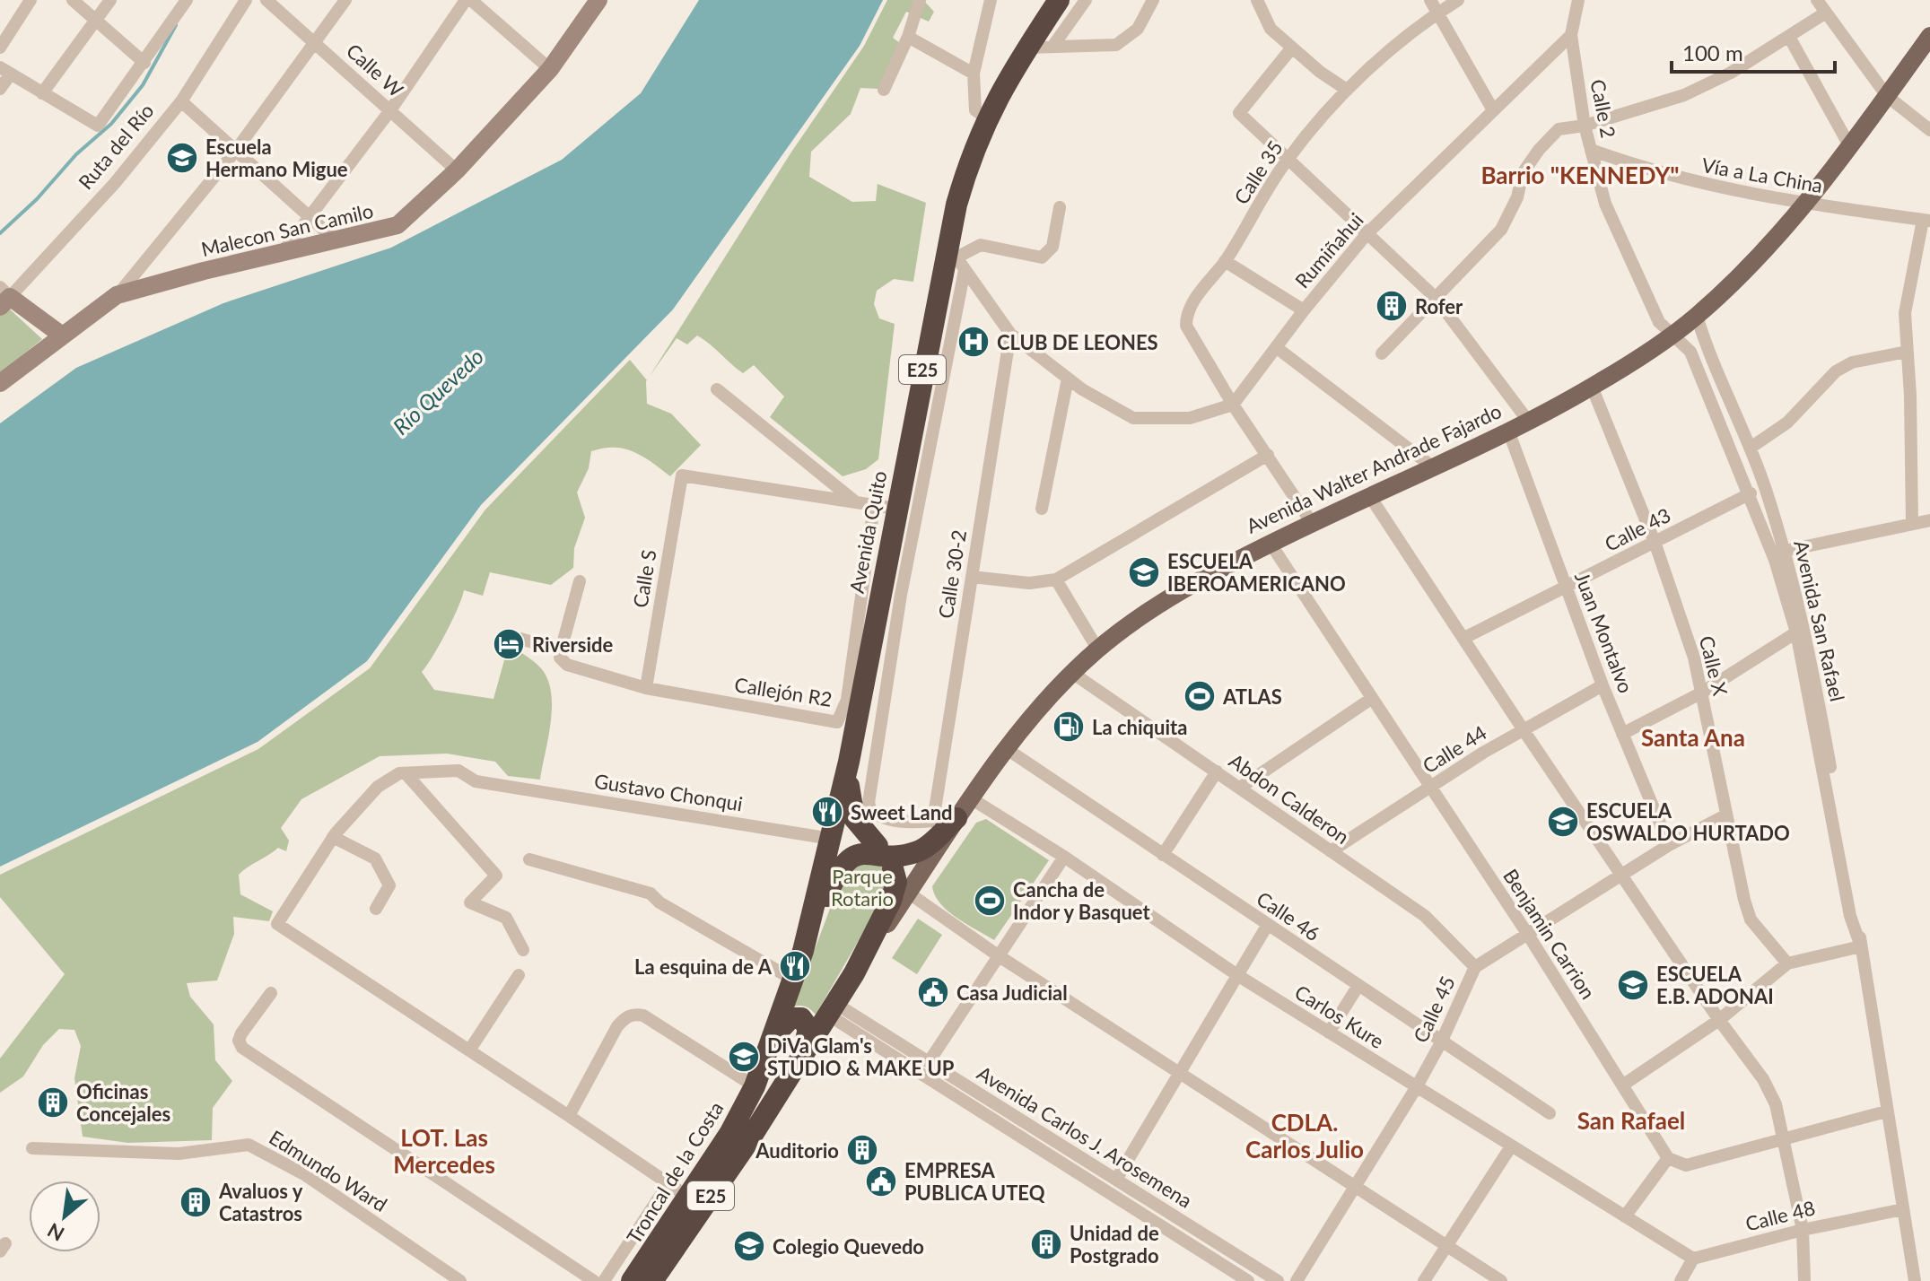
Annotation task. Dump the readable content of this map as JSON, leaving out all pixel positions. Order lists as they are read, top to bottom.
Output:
{
  "streets": {
    "highway": [
      "E25",
      "Avenida Walter Andrade Fajardo",
      "Avenida Quito",
      "Troncal de la Costa"
    ],
    "main road": ["Malecon San Camilo"],
    "street": [
      "Calle W",
      "Calle 2",
      "Ruta del Río",
      "Calle 35",
      "Vía a La China",
      "Rumiñahui",
      "Calle 43",
      "Calle 30-2",
      "Calle S",
      "Avenida San Rafael",
      "Juan Montalvo",
      "Calle X",
      "Callejón R2",
      "Calle 44",
      "Gustavo Chonqui",
      "Abdon Calderon",
      "Calle 46",
      "Benjamin Carrion",
      "Calle 45",
      "Carlos Kure",
      "Avenida Carlos J. Arosemena",
      "Edmundo Ward",
      "Calle 48"
    ]
  },
  "crossings": [
    ["Calle W", "Malecon San Camilo"],
    ["Calle 2", "Vía a La China"],
    ["Calle 2", "Rumiñahui"],
    ["Calle 2", "Avenida Walter Andrade Fajardo"],
    ["Calle 2", "Avenida San Rafael"],
    ["Calle 35", "Rumiñahui"],
    ["Vía a La China", "Avenida Walter Andrade Fajardo"],
    ["Avenida Walter Andrade Fajardo", "Avenida San Rafael"],
    ["Avenida Walter Andrade Fajardo", "Juan Montalvo"],
    ["Avenida Walter Andrade Fajardo", "Calle X"],
    ["Avenida Walter Andrade Fajardo", "Abdon Calderon"],
    ["Avenida Walter Andrade Fajardo", "Calle 46"],
    ["Avenida Walter Andrade Fajardo", "Benjamin Carrion"],
    ["Avenida Walter Andrade Fajardo", "Carlos Kure"],
    ["Avenida Walter Andrade Fajardo", "Avenida Carlos J. Arosemena"],
    ["Avenida Walter Andrade Fajardo", "Troncal de la Costa"],
    ["Calle 43", "Avenida San Rafael"],
    ["Calle 43", "Juan Montalvo"],
    ["Calle 43", "Calle X"],
    ["Avenida Quito", "Gustavo Chonqui"],
    ["Avenida Quito", "Troncal de la Costa"],
    ["Calle S", "Callejón R2"],
    ["Avenida San Rafael", "Calle 48"],
    ["Juan Montalvo", "Calle 44"],
    ["Juan Montalvo", "Calle 45"],
    ["Calle X", "Calle 45"],
    ["Calle 44", "Abdon Calderon"],
    ["Calle 44", "Benjamin Carrion"],
    ["Abdon Calderon", "Calle 45"],
    ["Calle 46", "Calle 45"],
    ["Benjamin Carrion", "Calle 45"],
    ["Calle 45", "Carlos Kure"],
    ["Carlos Kure", "Calle 48"]
  ],
  "districts": [
    "Barrio \"KENNEDY\"",
    "Santa Ana",
    "San Rafael",
    "CDLA. Carlos Julio",
    "LOT. Las Mercedes"
  ],
  "water": ["Río Quevedo"],
  "parks": ["Parque Rotario"],
  "places": {
    "school or university": [
      "Escuela Hermano Migue",
      "ESCUELA IBEROAMERICANO",
      "ESCUELA OSWALDO HURTADO",
      "ESCUELA E.B. ADONAI",
      "DiVa Glam's STUDIO & MAKE UP",
      "Colegio Quevedo"
    ],
    "building": [
      "Rofer",
      "Oficinas Concejales",
      "Auditorio",
      "Avaluos y Catastros",
      "Unidad de Postgrado"
    ],
    "hospital": ["CLUB DE LEONES"],
    "hotel": ["Riverside"],
    "sports": ["ATLAS", "Cancha de Indor y Basquet"],
    "fuel station": ["La chiquita"],
    "restaurant": ["Sweet Land", "La esquina de A"],
    "public building": ["Casa Judicial", "EMPRESA PUBLICA UTEQ"]
  },
  "scale_bar": "100 m",
  "north": "bottom left"
}
